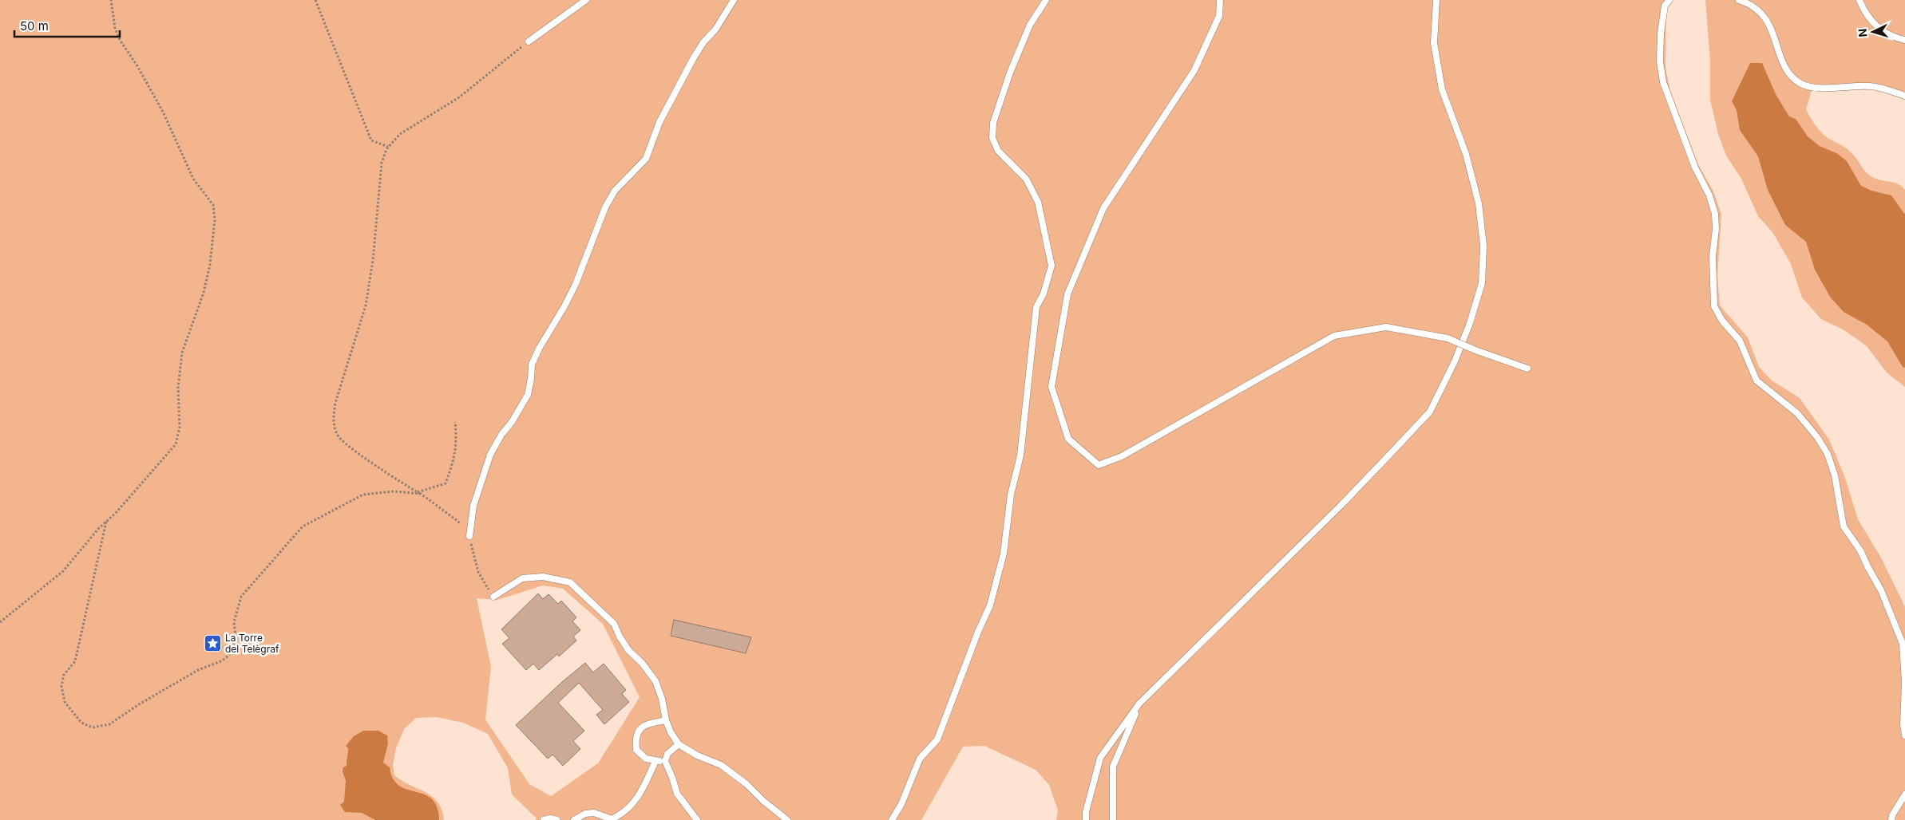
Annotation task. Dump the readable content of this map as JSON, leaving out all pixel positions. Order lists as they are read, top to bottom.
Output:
{
  "places": {
    "place": ["La Torre del Telègraf"]
  },
  "scale_bar": "50 m",
  "north": "left"
}
